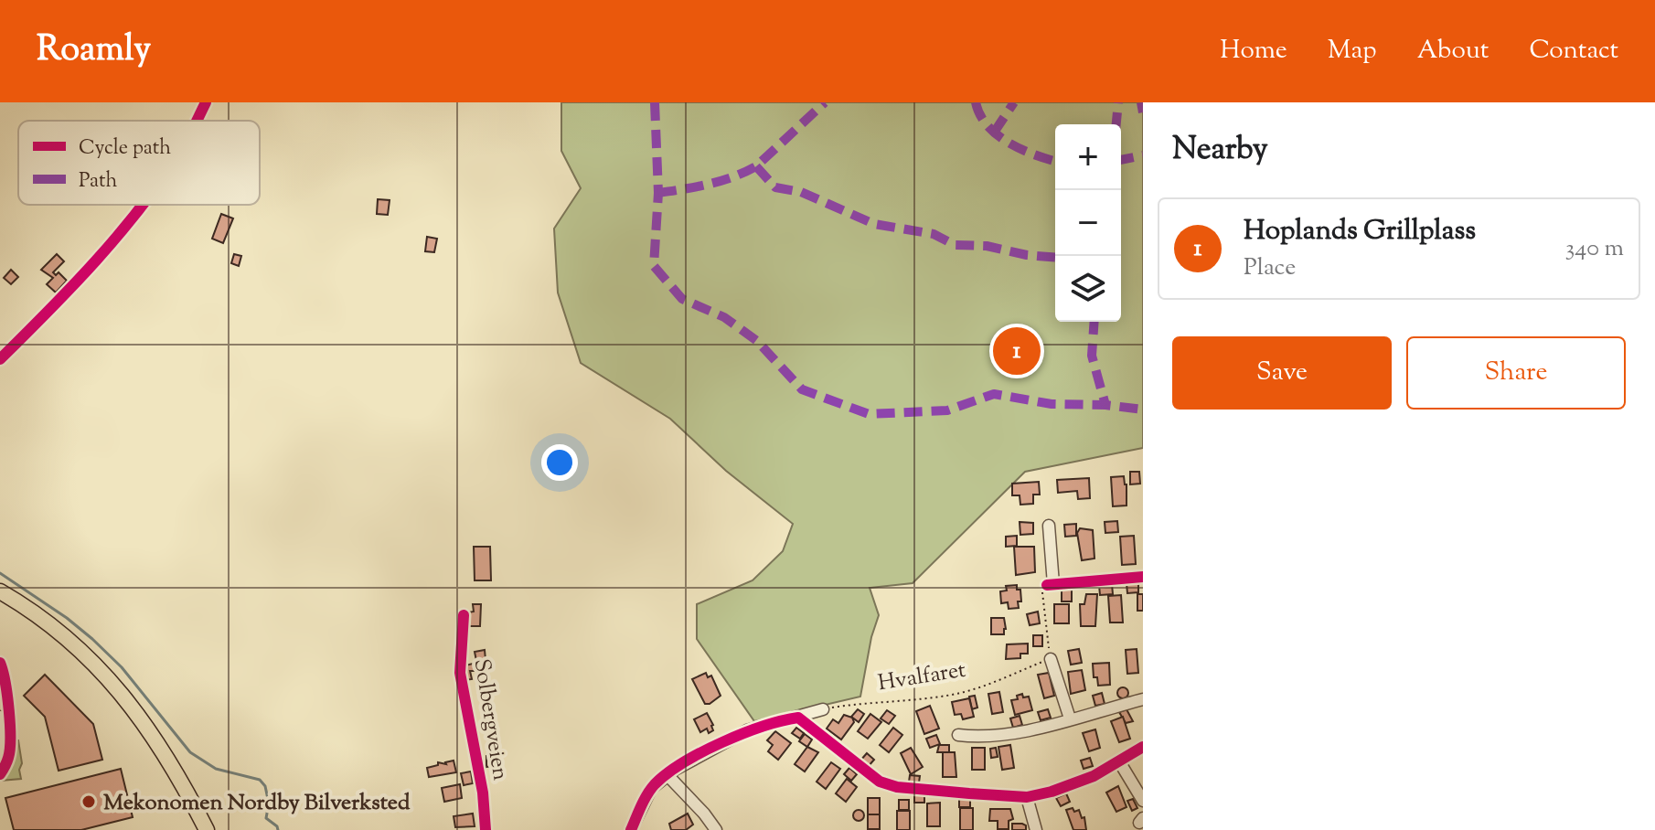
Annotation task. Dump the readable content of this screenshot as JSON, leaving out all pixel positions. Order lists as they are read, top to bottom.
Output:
{
  "streets": {
    "street": ["Solbergveien"],
    "path": ["Hvalfaret"]
  },
  "places": ["Mekonomen Nordby Bilverksted"],
  "legend": ["Cycle path", "Path"],
  "page": {
    "header": "Roamly",
    "nav": [
      "Home",
      "Map",
      "About",
      "Contact"
    ],
    "heading": "Nearby",
    "map_buttons": ["+", "−"],
    "list": [
      {
        "mark": "1",
        "name": "Hoplands Grillplass",
        "note": "Place",
        "value": "340 m"
      }
    ],
    "buttons": ["Save", "Share"],
    "pins": "1"
  }
}
